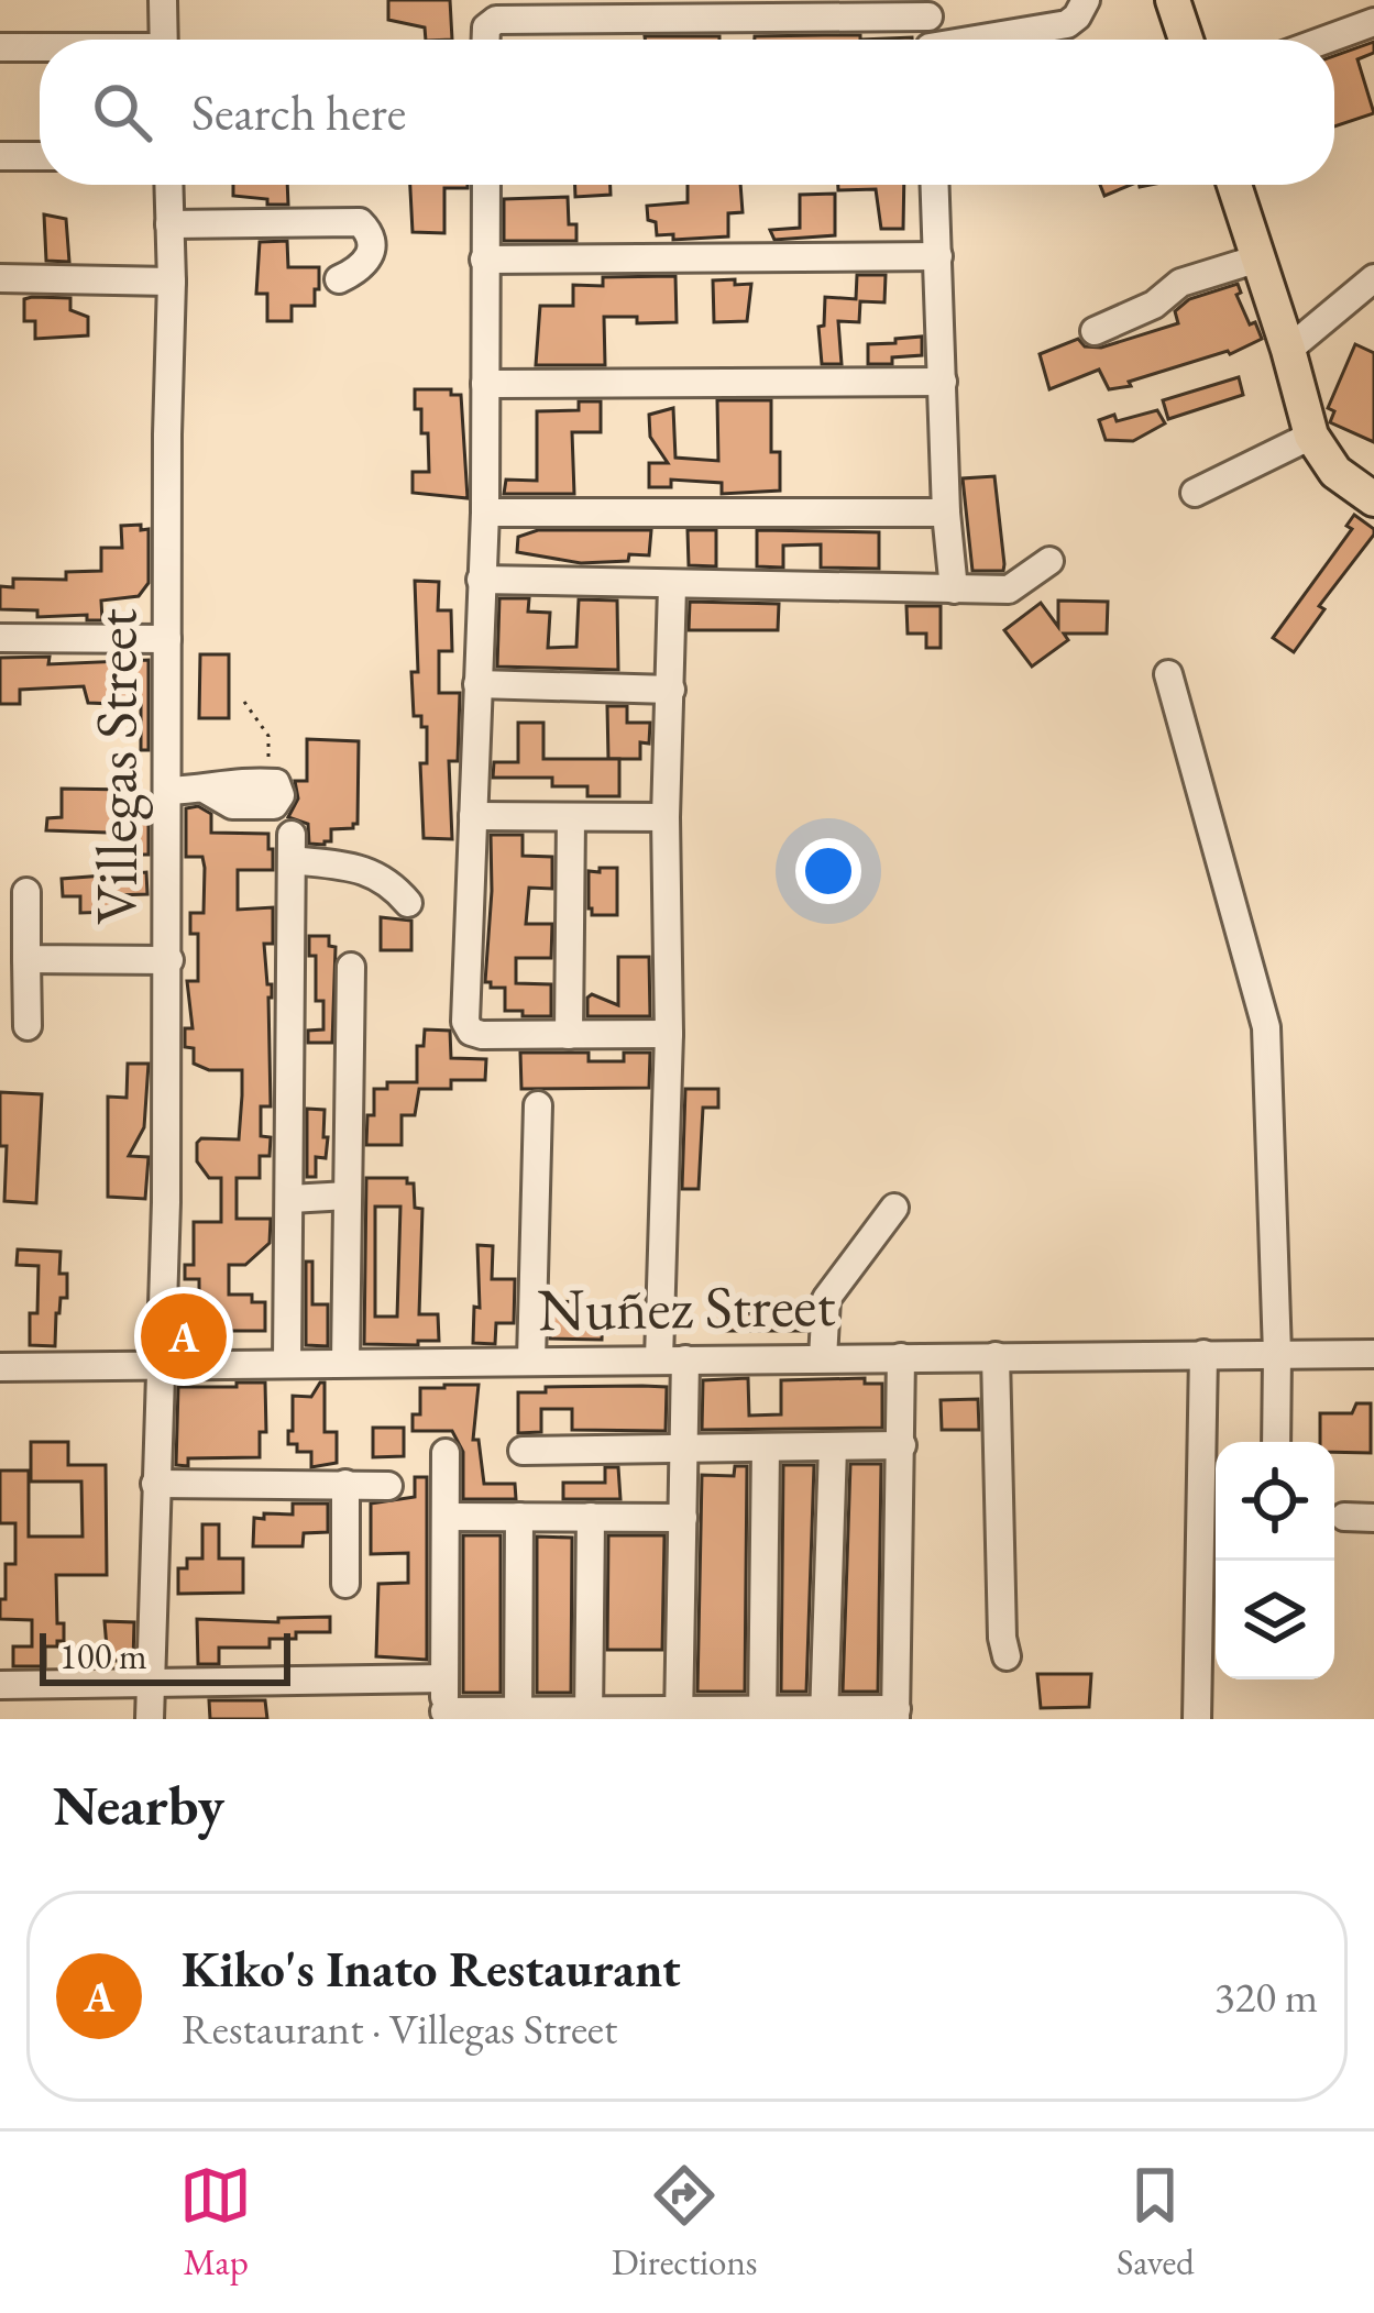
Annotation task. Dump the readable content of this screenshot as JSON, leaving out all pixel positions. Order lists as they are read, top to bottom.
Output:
{
  "streets": {
    "street": ["Villegas Street", "Nuñez Street"]
  },
  "crossings": [
    ["Villegas Street", "Nuñez Street"]
  ],
  "scale_bar": "100 m",
  "page": {
    "search": "Search here",
    "pins": "A",
    "scale": "100 m",
    "heading": "Nearby",
    "list": [
      {
        "mark": "A",
        "name": "Kiko's Inato Restaurant",
        "note": "Restaurant · Villegas Street",
        "value": "320 m"
      }
    ],
    "nav": ["Map", "Directions", "Saved"]
  }
}
